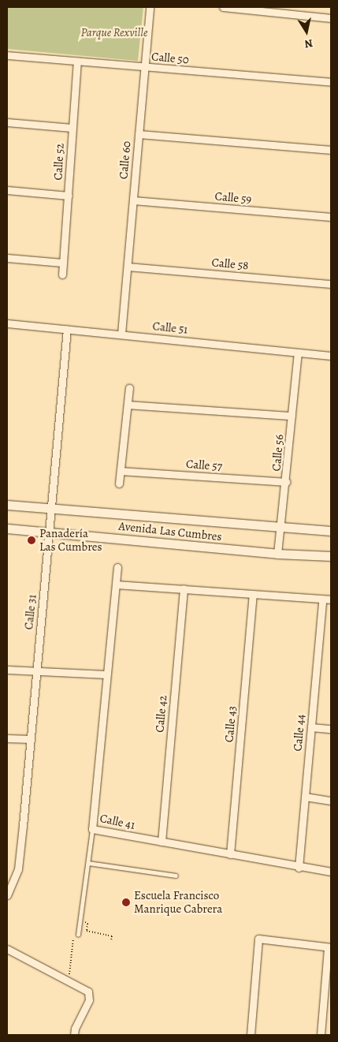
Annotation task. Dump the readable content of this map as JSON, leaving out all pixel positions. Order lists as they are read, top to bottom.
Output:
{
  "streets": {
    "street": [
      "Calle 50",
      "Calle 60",
      "Calle 52",
      "Calle 59",
      "Calle 58",
      "Calle 51",
      "Calle 56",
      "Calle 57",
      "Avenida Las Cumbres",
      "Calle 31",
      "Calle 42",
      "Calle 43",
      "Calle 44",
      "Calle 41"
    ]
  },
  "crossings": [
    ["Calle 50", "Calle 52"],
    ["Calle 60", "Calle 59"],
    ["Calle 60", "Calle 58"],
    ["Calle 60", "Calle 51"],
    ["Calle 51", "Calle 56"],
    ["Calle 51", "Calle 31"],
    ["Calle 56", "Calle 57"],
    ["Calle 56", "Avenida Las Cumbres"],
    ["Avenida Las Cumbres", "Calle 31"],
    ["Calle 42", "Calle 41"],
    ["Calle 43", "Calle 41"],
    ["Calle 44", "Calle 41"]
  ],
  "parks": ["Parque Rexville"],
  "places": ["Panadería Las Cumbres", "Escuela Francisco Manrique Cabrera"],
  "north": "bottom"
}
